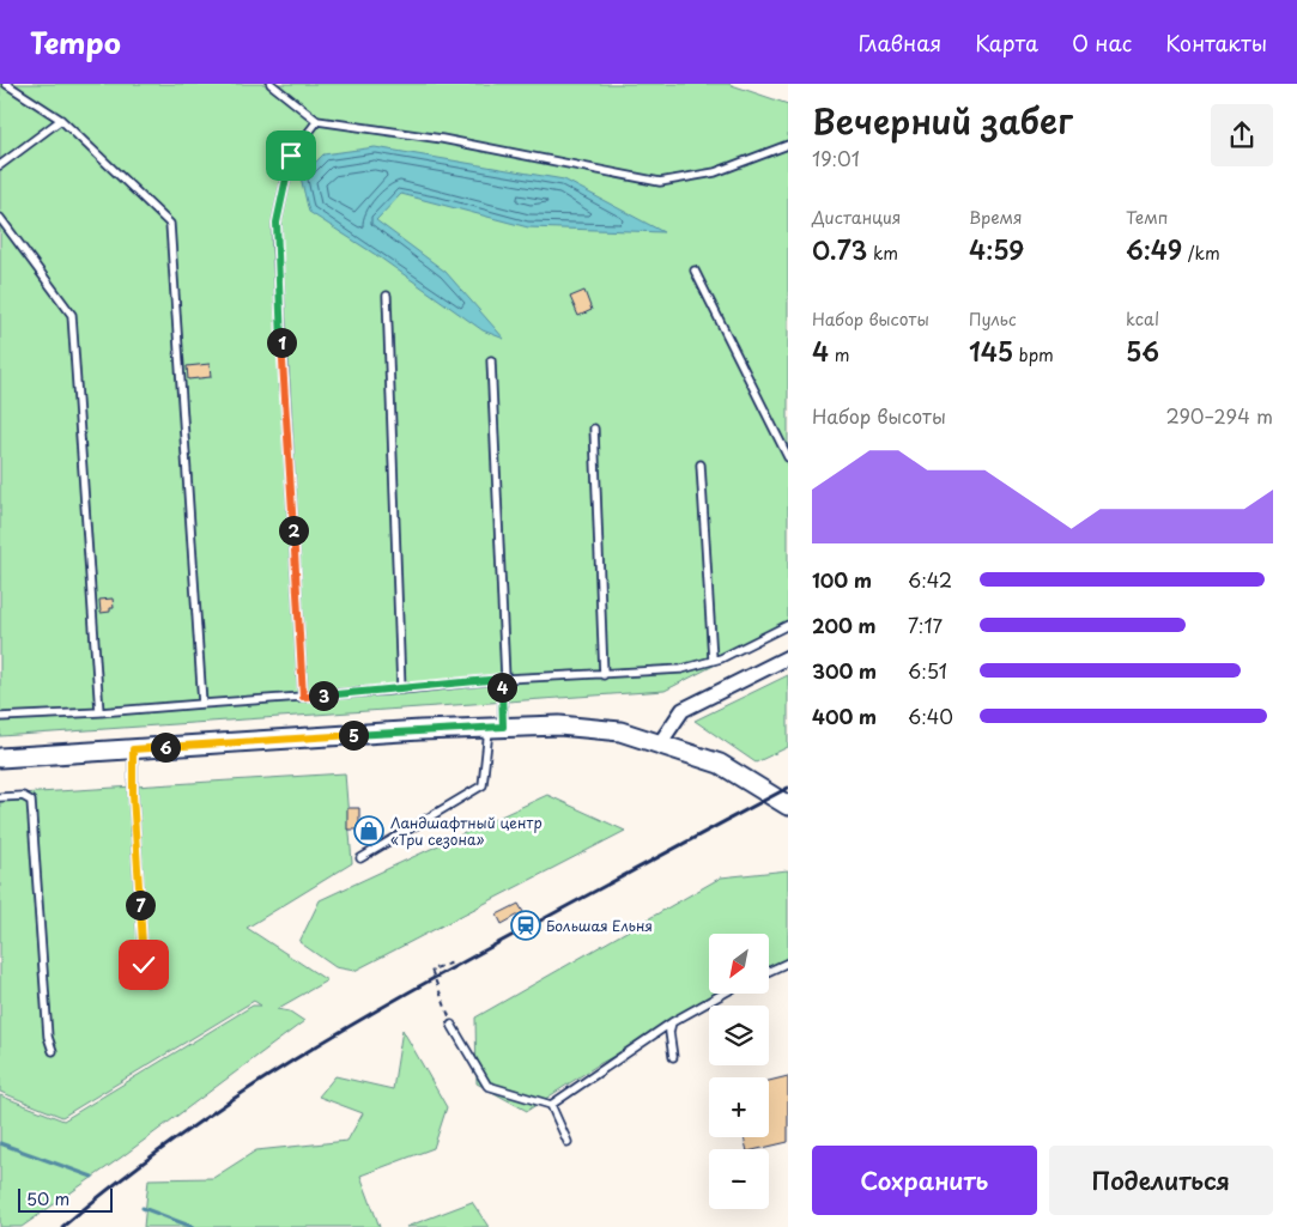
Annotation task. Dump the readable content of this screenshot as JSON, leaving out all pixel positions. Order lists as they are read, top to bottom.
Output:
{
  "places": {
    "shop": ["Ландшафтный центр «Три сезона»"],
    "station": ["Большая Ельня"]
  },
  "scale_bar": "50 m",
  "north": "bottom left",
  "page": {
    "header": "Tempo",
    "nav": [
      "Главная",
      "Карта",
      "О нас",
      "Контакты"
    ],
    "heading": ["Вечерний забег", "19:01"],
    "stats": [
      ["Дистанция", "0.73 km"],
      ["Время", "4:59"],
      ["Темп", "6:49 /km"],
      ["Набор высоты", "4 m"],
      ["Пульс", "145 bpm"],
      ["kcal", "56"]
    ],
    "pins": [
      "1",
      "2",
      "4",
      "3",
      "5",
      "6",
      "7"
    ],
    "chart": ["Набор высоты", "290–294 m"],
    "list": [
      {
        "name": "100 m",
        "note": "6:42"
      },
      {
        "name": "200 m",
        "note": "7:17"
      },
      {
        "name": "300 m",
        "note": "6:51"
      },
      {
        "name": "400 m",
        "note": "6:40"
      }
    ],
    "map_buttons": ["+", "−"],
    "buttons": ["Сохранить", "Поделиться"],
    "scale": "50 m"
  }
}
